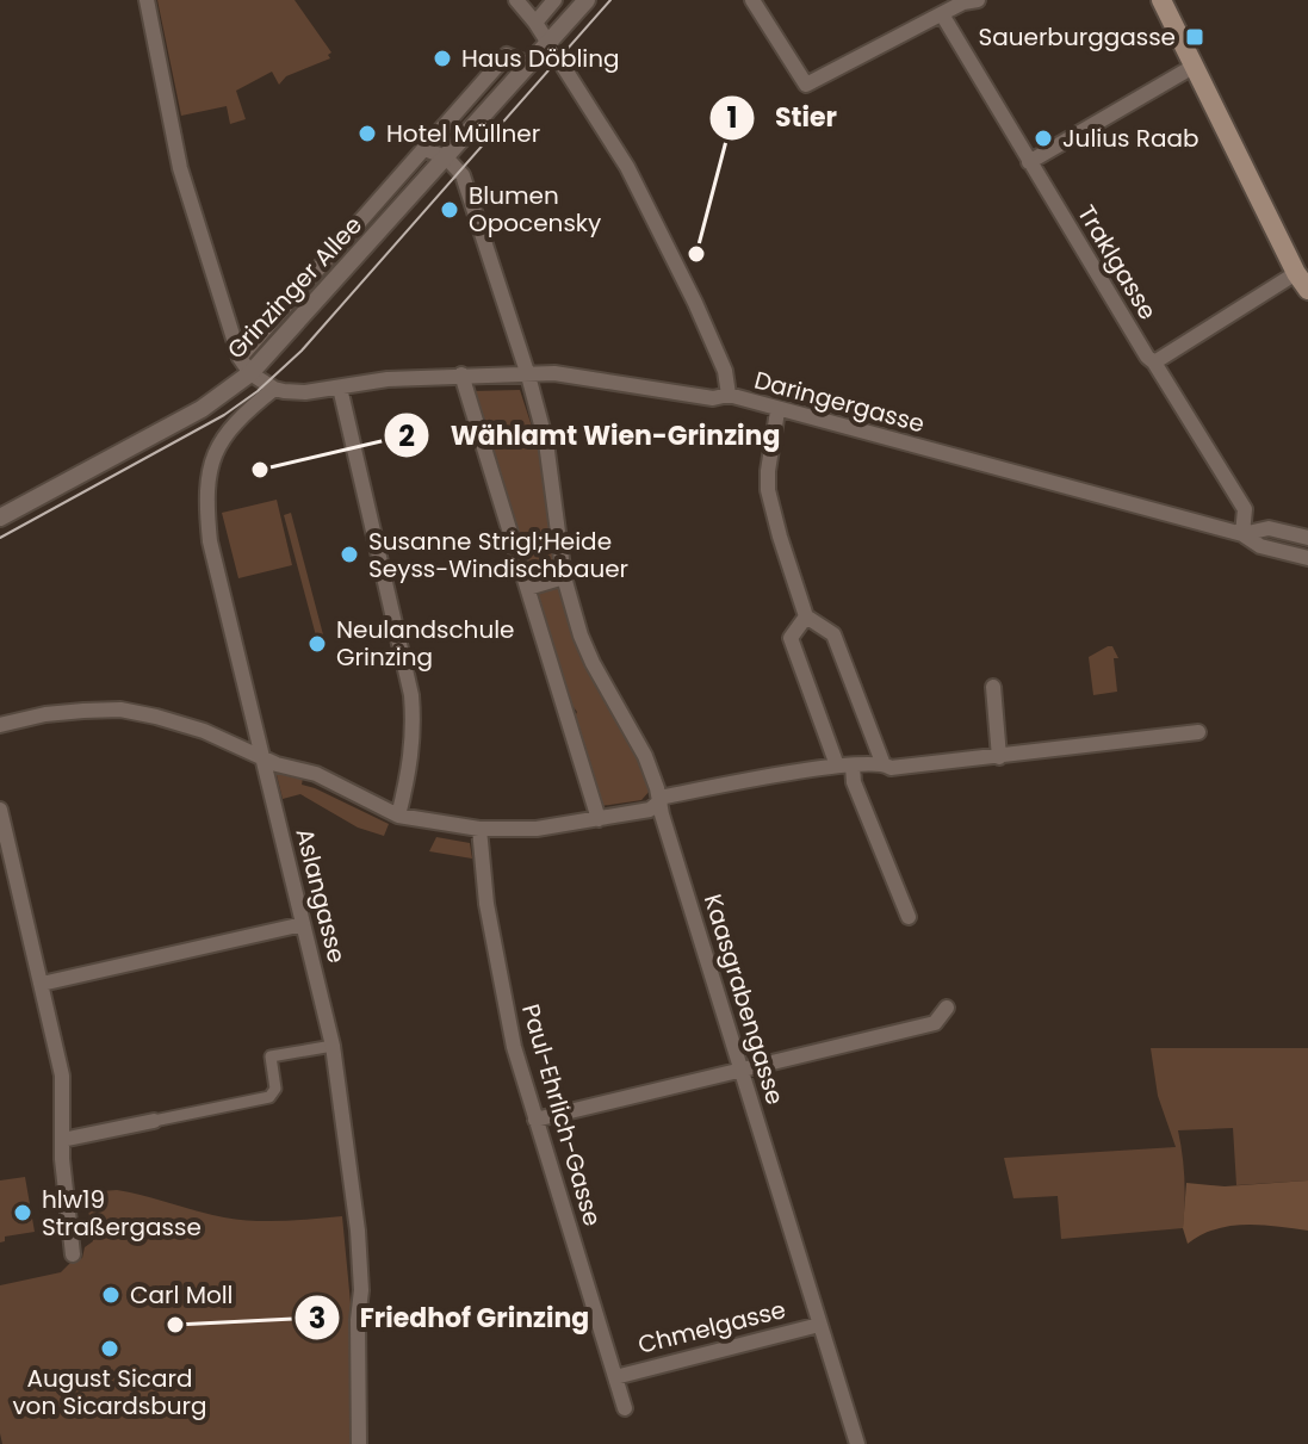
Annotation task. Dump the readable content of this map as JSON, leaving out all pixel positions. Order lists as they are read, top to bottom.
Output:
{
  "streets": {
    "street": [
      "Traklgasse",
      "Grinzinger Allee",
      "Daringergasse",
      "Aslangasse",
      "Kaasgrabengasse",
      "Paul-Ehrlich-Gasse",
      "Chmelgasse"
    ]
  },
  "crossings": [
    ["Traklgasse", "Daringergasse"],
    ["Grinzinger Allee", "Kaasgrabengasse"],
    ["Daringergasse", "Aslangasse"],
    ["Daringergasse", "Kaasgrabengasse"],
    ["Kaasgrabengasse", "Chmelgasse"],
    ["Paul-Ehrlich-Gasse", "Chmelgasse"]
  ],
  "places": {
    "transit": ["Sauerburggasse"],
    "other": [
      "Haus Döbling",
      "Hotel Müllner",
      "Julius Raab",
      "Blumen Opocensky",
      "Stier",
      "Wählamt Wien-Grinzing",
      "Susanne Strigl;Heide Seyss-Windischbauer",
      "Neulandschule Grinzing",
      "hlw19 Straßergasse",
      "Carl Moll",
      "Friedhof Grinzing",
      "August Sicard von Sicardsburg"
    ]
  }
}
